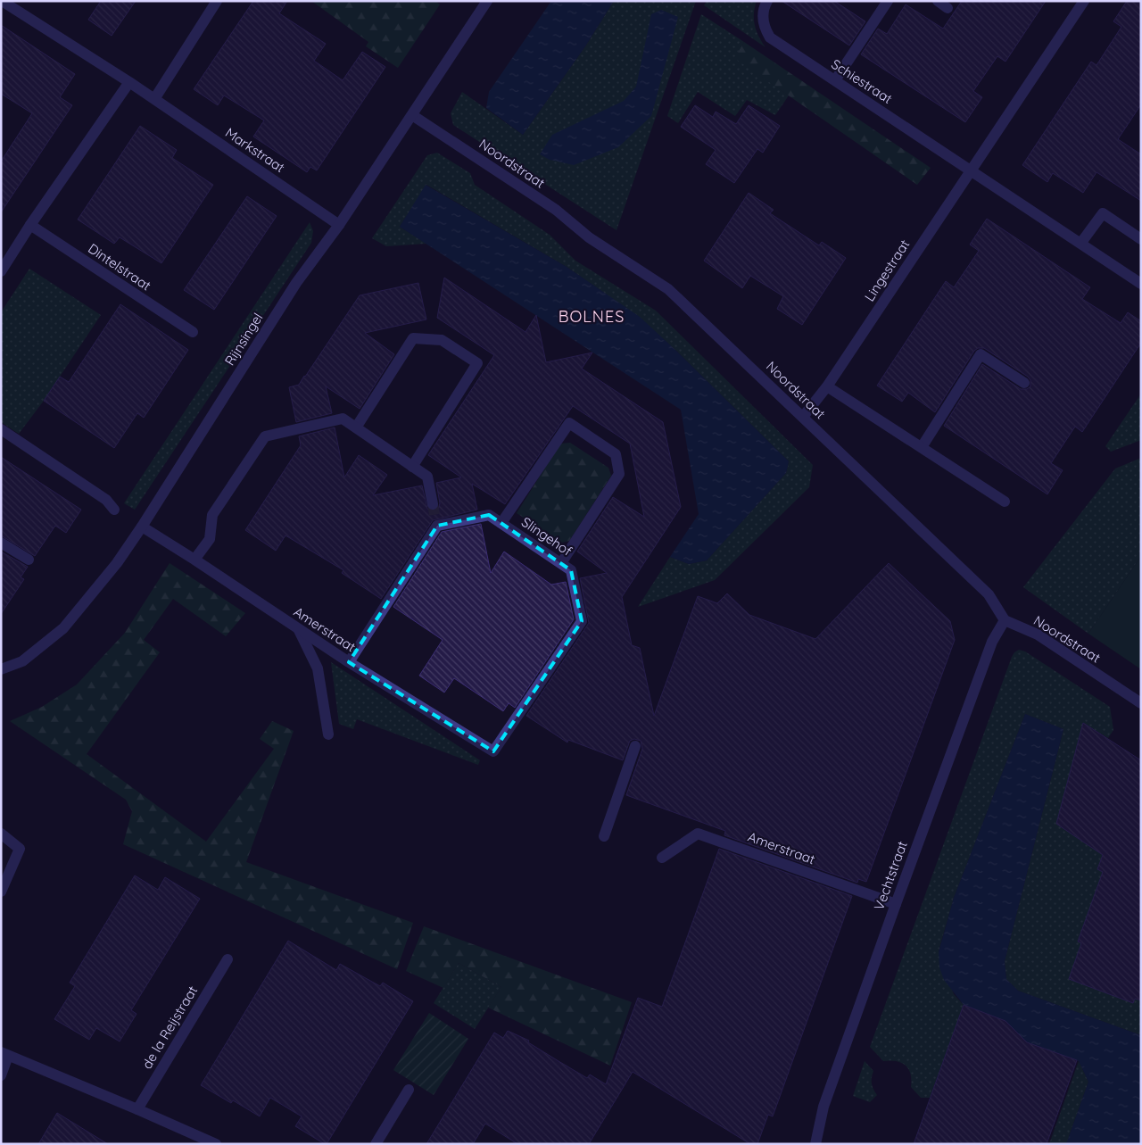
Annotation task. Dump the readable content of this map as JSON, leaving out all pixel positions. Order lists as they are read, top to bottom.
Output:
{
  "streets": {
    "street": [
      "Schiestraat",
      "Markstraat",
      "Noordstraat",
      "Dintelstraat",
      "Lingestraat",
      "Rijnsingel",
      "Slingehof",
      "Amerstraat",
      "Vechtstraat",
      "de la Reijstraat"
    ]
  },
  "crossings": [
    ["Schiestraat", "Lingestraat"],
    ["Markstraat", "Rijnsingel"],
    ["Noordstraat", "Lingestraat"],
    ["Noordstraat", "Rijnsingel"],
    ["Noordstraat", "Vechtstraat"],
    ["Rijnsingel", "Amerstraat"],
    ["Slingehof", "Amerstraat"],
    ["Amerstraat", "Vechtstraat"]
  ],
  "districts": ["BOLNES"]
}
